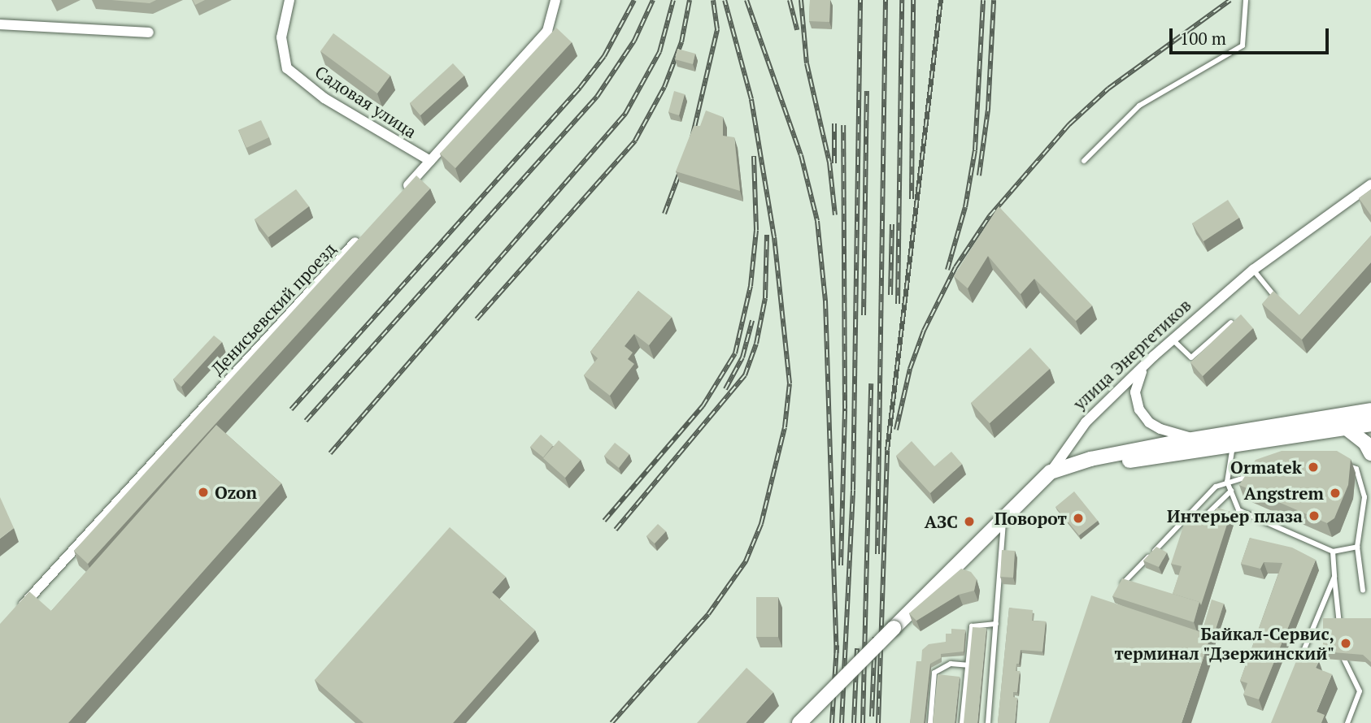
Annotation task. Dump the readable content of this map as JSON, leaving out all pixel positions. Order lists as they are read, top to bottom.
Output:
{
  "streets": {
    "main road": ["улица Энергетиков"],
    "street": ["Садовая улица", "Денисьевский проезд"]
  },
  "places": [
    "Ormatek",
    "Ozon",
    "Angstrem",
    "Интерьер плаза",
    "Поворот",
    "АЗС",
    "Байкал-Сервис, терминал \"Дзержинский\""
  ],
  "scale_bar": "100 m"
}
